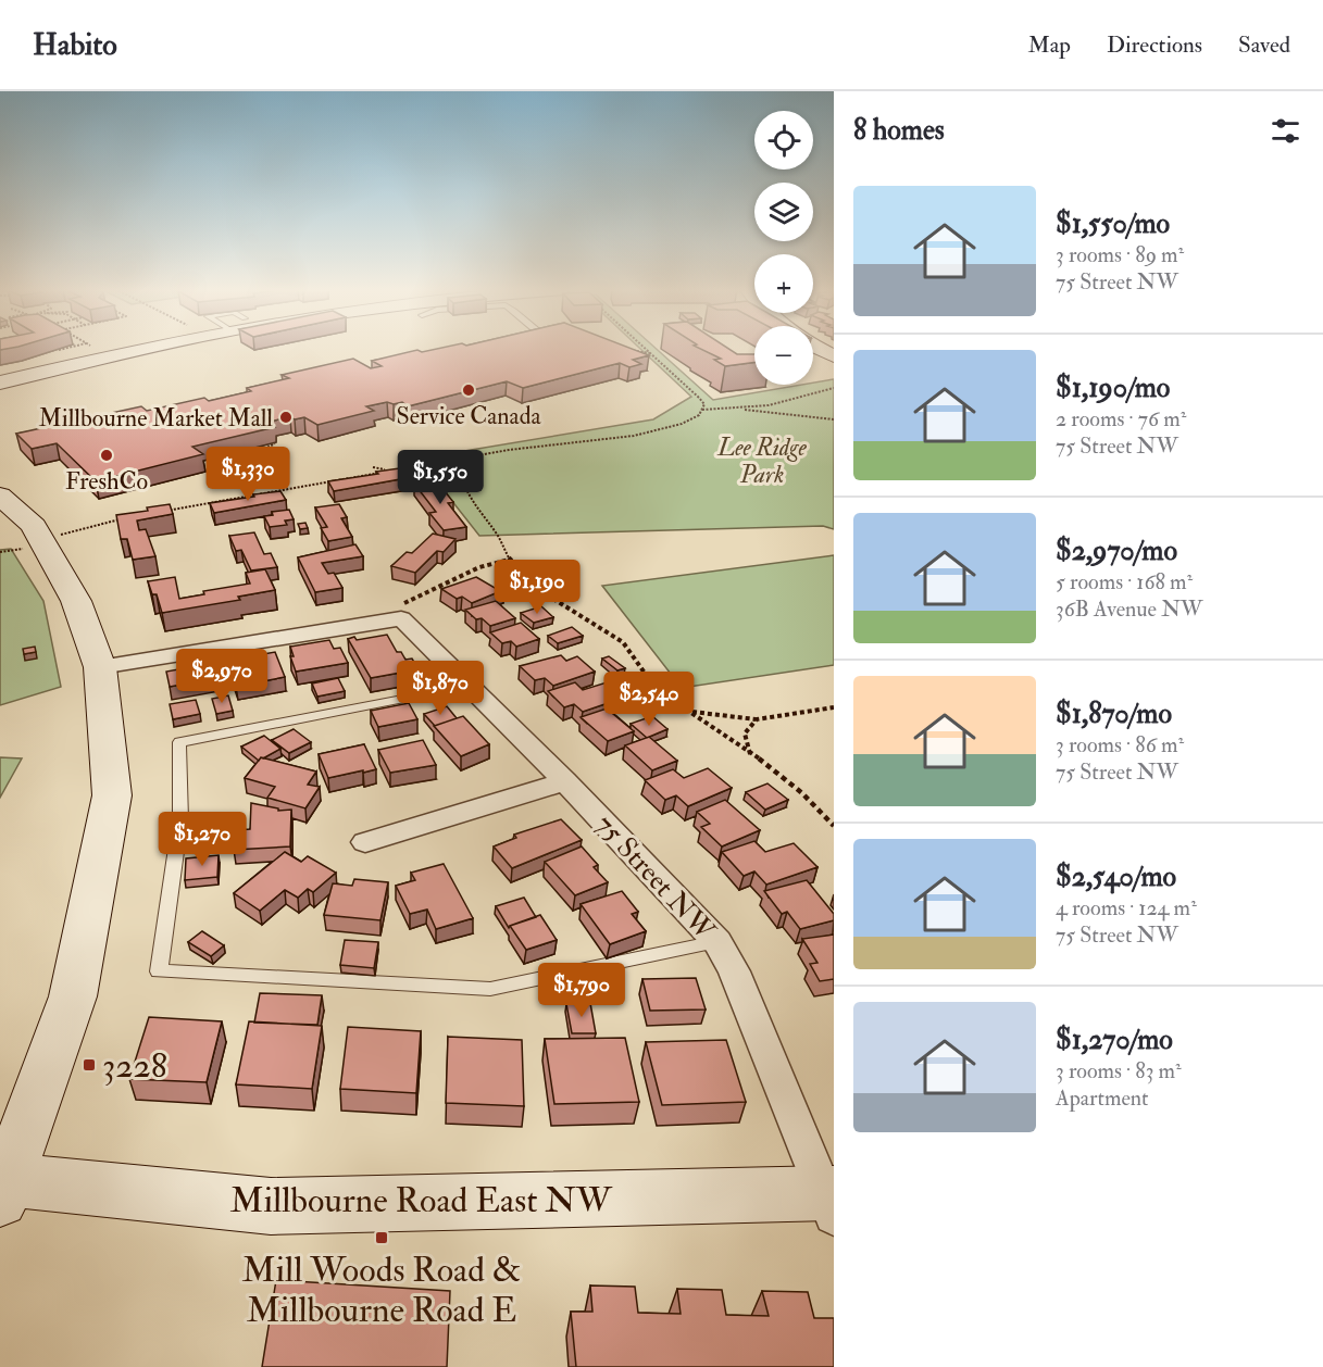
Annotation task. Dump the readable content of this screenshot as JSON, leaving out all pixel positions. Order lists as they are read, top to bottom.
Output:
{
  "streets": {
    "street": ["75 Street NW", "Millbourne Road East NW"]
  },
  "crossings": [
    ["75 Street NW", "Millbourne Road East NW"]
  ],
  "parks": ["Lee Ridge Park"],
  "places": {
    "other": ["Service Canada", "Millbourne Market Mall", "FreshCo"],
    "transit": ["3228", "Mill Woods Road & Millbourne Road E"]
  },
  "page": {
    "header": "Habito",
    "nav": ["Map", "Directions", "Saved"],
    "heading": "8 homes",
    "map_buttons": ["+", "−"],
    "list": [
      {
        "name": "$1,550/mo",
        "note": "3 rooms · 89 m² · 75 Street NW"
      },
      {
        "name": "$1,190/mo",
        "note": "2 rooms · 76 m² · 75 Street NW"
      },
      {
        "name": "$2,970/mo",
        "note": "5 rooms · 168 m² · 36B Avenue NW"
      },
      {
        "name": "$1,870/mo",
        "note": "3 rooms · 86 m² · 75 Street NW"
      },
      {
        "name": "$2,540/mo",
        "note": "4 rooms · 124 m² · 75 Street NW"
      },
      {
        "name": "$1,270/mo",
        "note": "3 rooms · 83 m² · Apartment"
      }
    ],
    "price": [
      "$1,330",
      "$1,550",
      "$1,190",
      "$2,970",
      "$1,870",
      "$2,540",
      "$1,270",
      "$1,790"
    ]
  }
}
